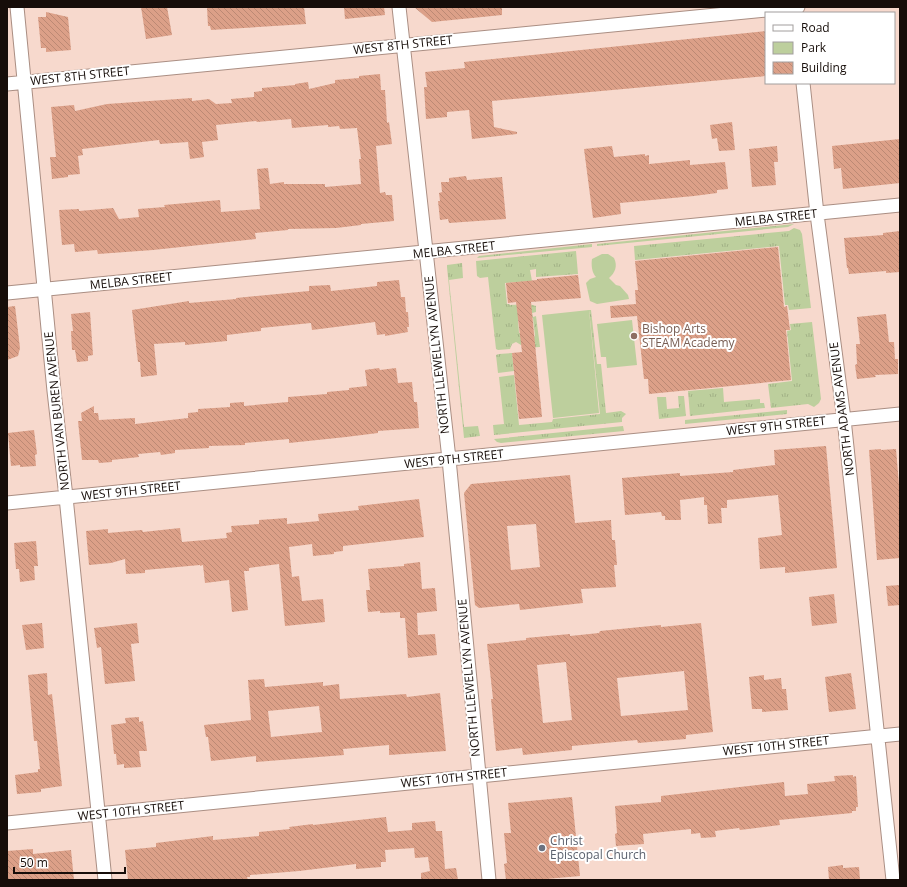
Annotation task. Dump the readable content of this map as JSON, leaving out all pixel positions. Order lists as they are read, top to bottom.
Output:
{
  "streets": {
    "street": [
      "WEST 8TH STREET",
      "MELBA STREET",
      "NORTH LLEWELLYN AVENUE",
      "NORTH ADAMS AVENUE",
      "NORTH VAN BUREN AVENUE",
      "WEST 9TH STREET",
      "WEST 10TH STREET"
    ]
  },
  "crossings": [
    ["WEST 8TH STREET", "NORTH LLEWELLYN AVENUE"],
    ["WEST 8TH STREET", "NORTH VAN BUREN AVENUE"],
    ["MELBA STREET", "NORTH LLEWELLYN AVENUE"],
    ["MELBA STREET", "NORTH ADAMS AVENUE"],
    ["MELBA STREET", "NORTH VAN BUREN AVENUE"],
    ["NORTH LLEWELLYN AVENUE", "WEST 9TH STREET"],
    ["NORTH LLEWELLYN AVENUE", "WEST 10TH STREET"],
    ["NORTH ADAMS AVENUE", "WEST 9TH STREET"],
    ["NORTH ADAMS AVENUE", "WEST 10TH STREET"],
    ["NORTH VAN BUREN AVENUE", "WEST 9TH STREET"],
    ["NORTH VAN BUREN AVENUE", "WEST 10TH STREET"]
  ],
  "places": ["Bishop Arts STEAM Academy", "Christ Episcopal Church"],
  "legend": ["Road", "Park", "Building"],
  "scale_bar": "50 m"
}
